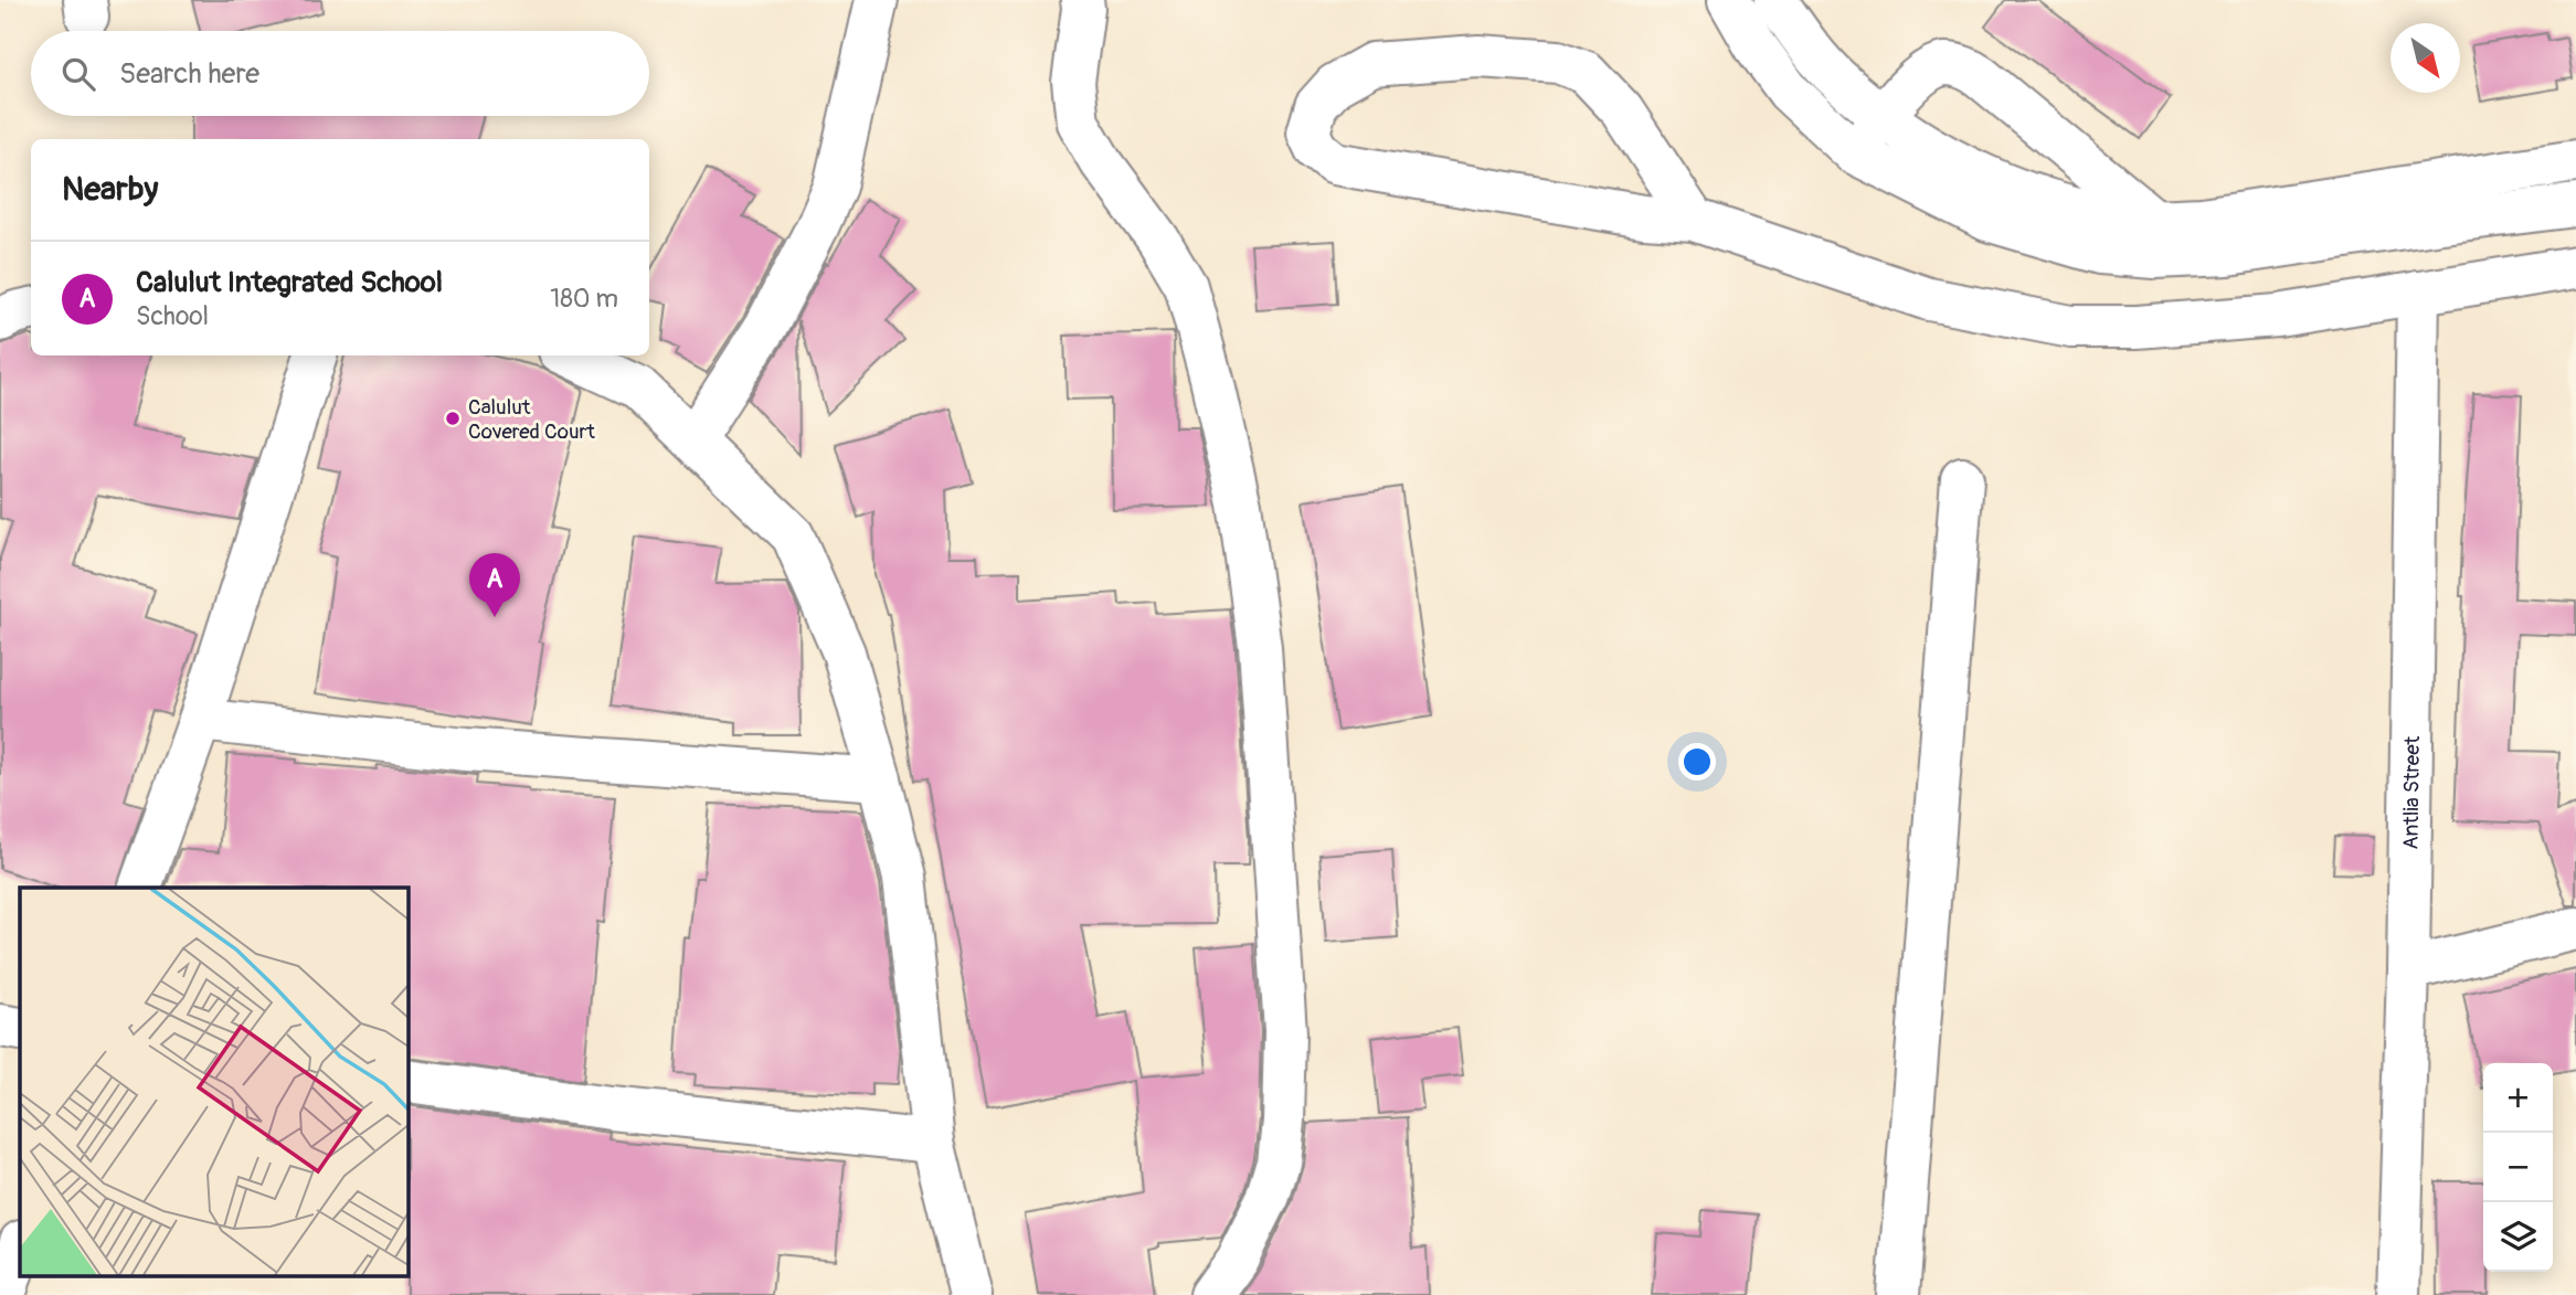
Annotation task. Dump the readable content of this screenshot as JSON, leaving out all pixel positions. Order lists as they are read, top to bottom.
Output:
{
  "streets": {
    "street": ["Antlia Street"]
  },
  "places": ["Calulut Covered Court"],
  "north": "bottom right",
  "page": {
    "search": "Search here",
    "heading": "Nearby",
    "list": [
      {
        "mark": "A",
        "name": "Calulut Integrated School",
        "note": "School",
        "value": "180 m"
      }
    ],
    "pins": "A",
    "map_buttons": ["+", "−"]
  }
}
